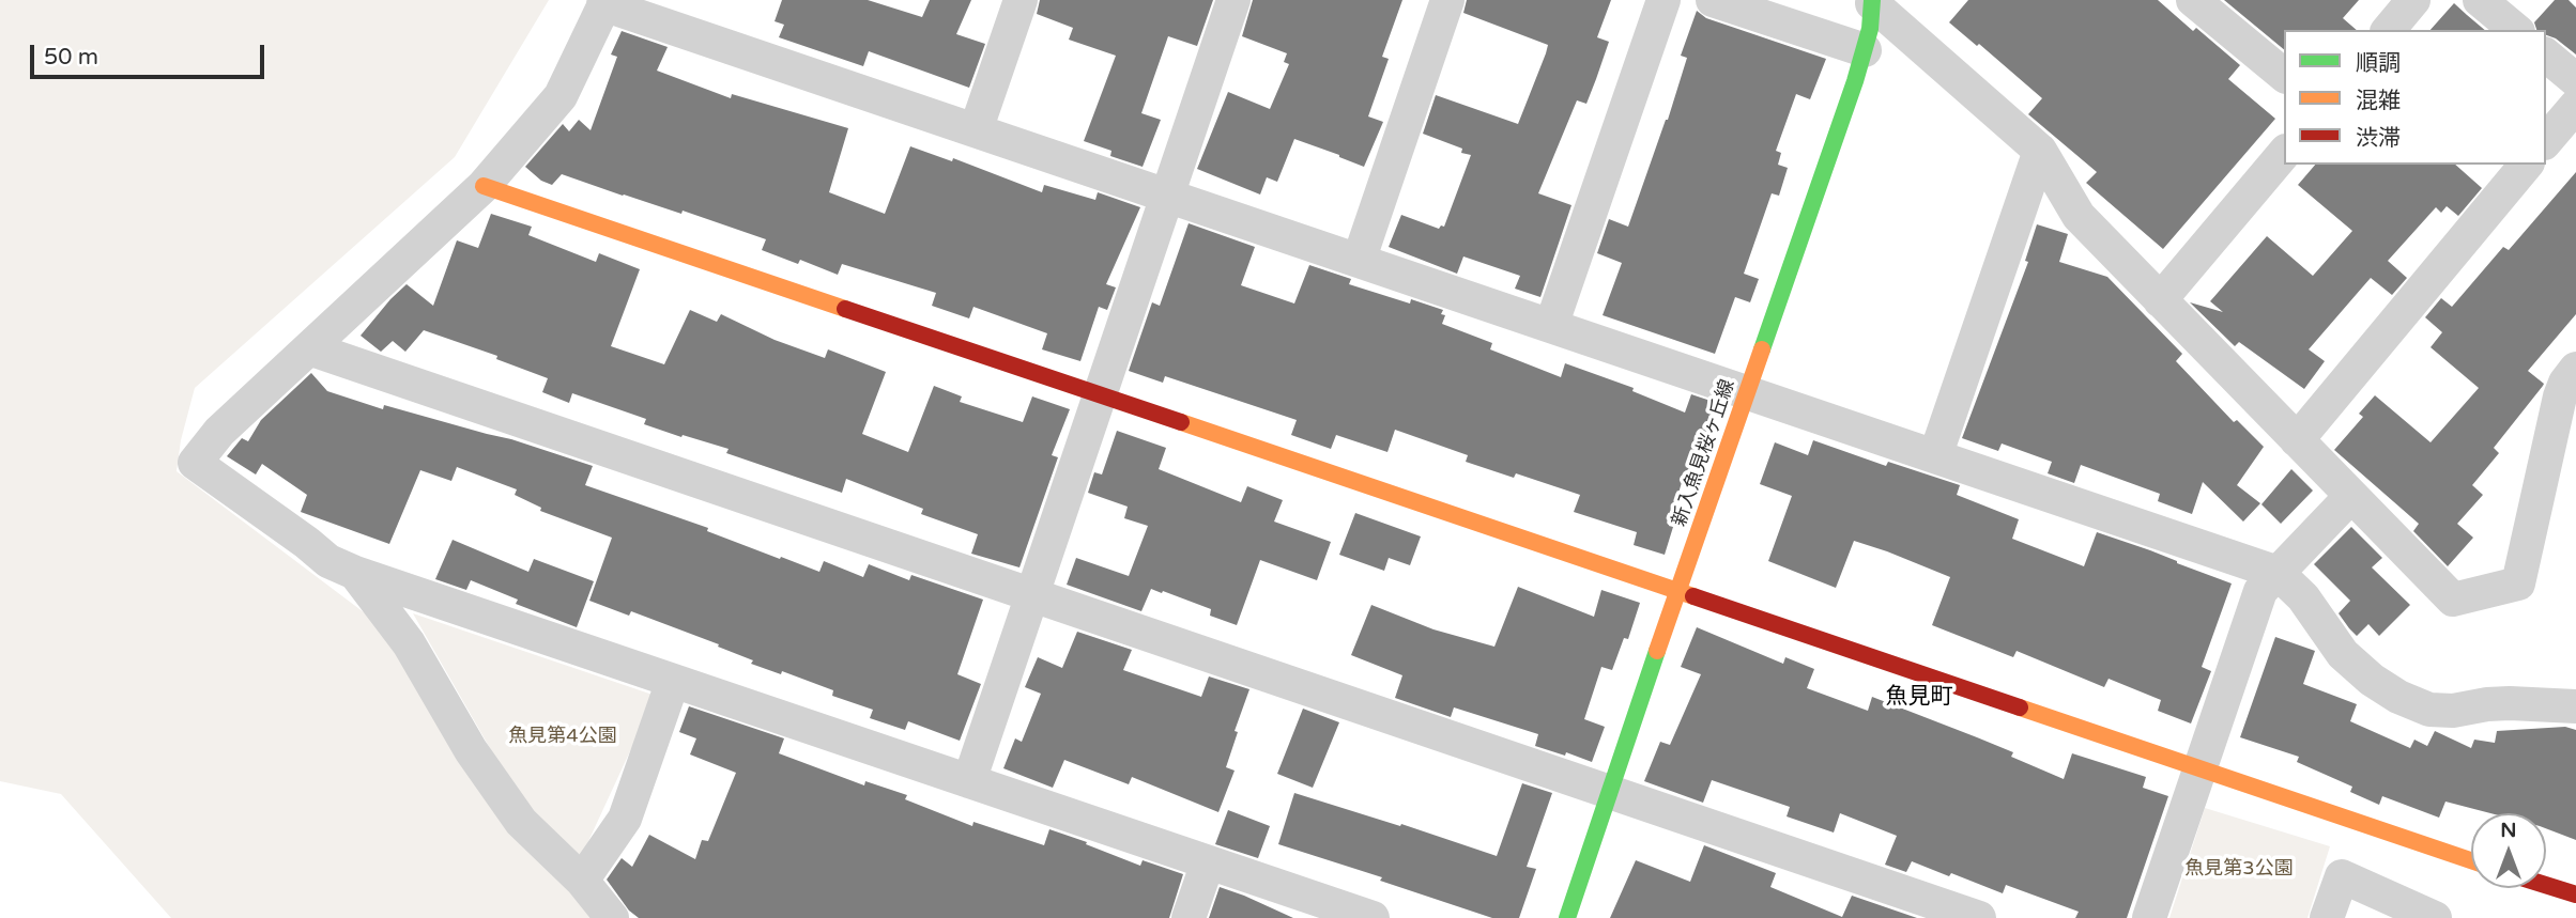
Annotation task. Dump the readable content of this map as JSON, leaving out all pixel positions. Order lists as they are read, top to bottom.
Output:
{
  "streets": {
    "street": ["新入魚見桜ヶ丘線"]
  },
  "districts": ["魚見町"],
  "parks": ["魚見第4公園", "魚見第3公園"],
  "legend": ["順調", "混雑", "渋滞"],
  "scale_bar": "50 m",
  "north": "top"
}
